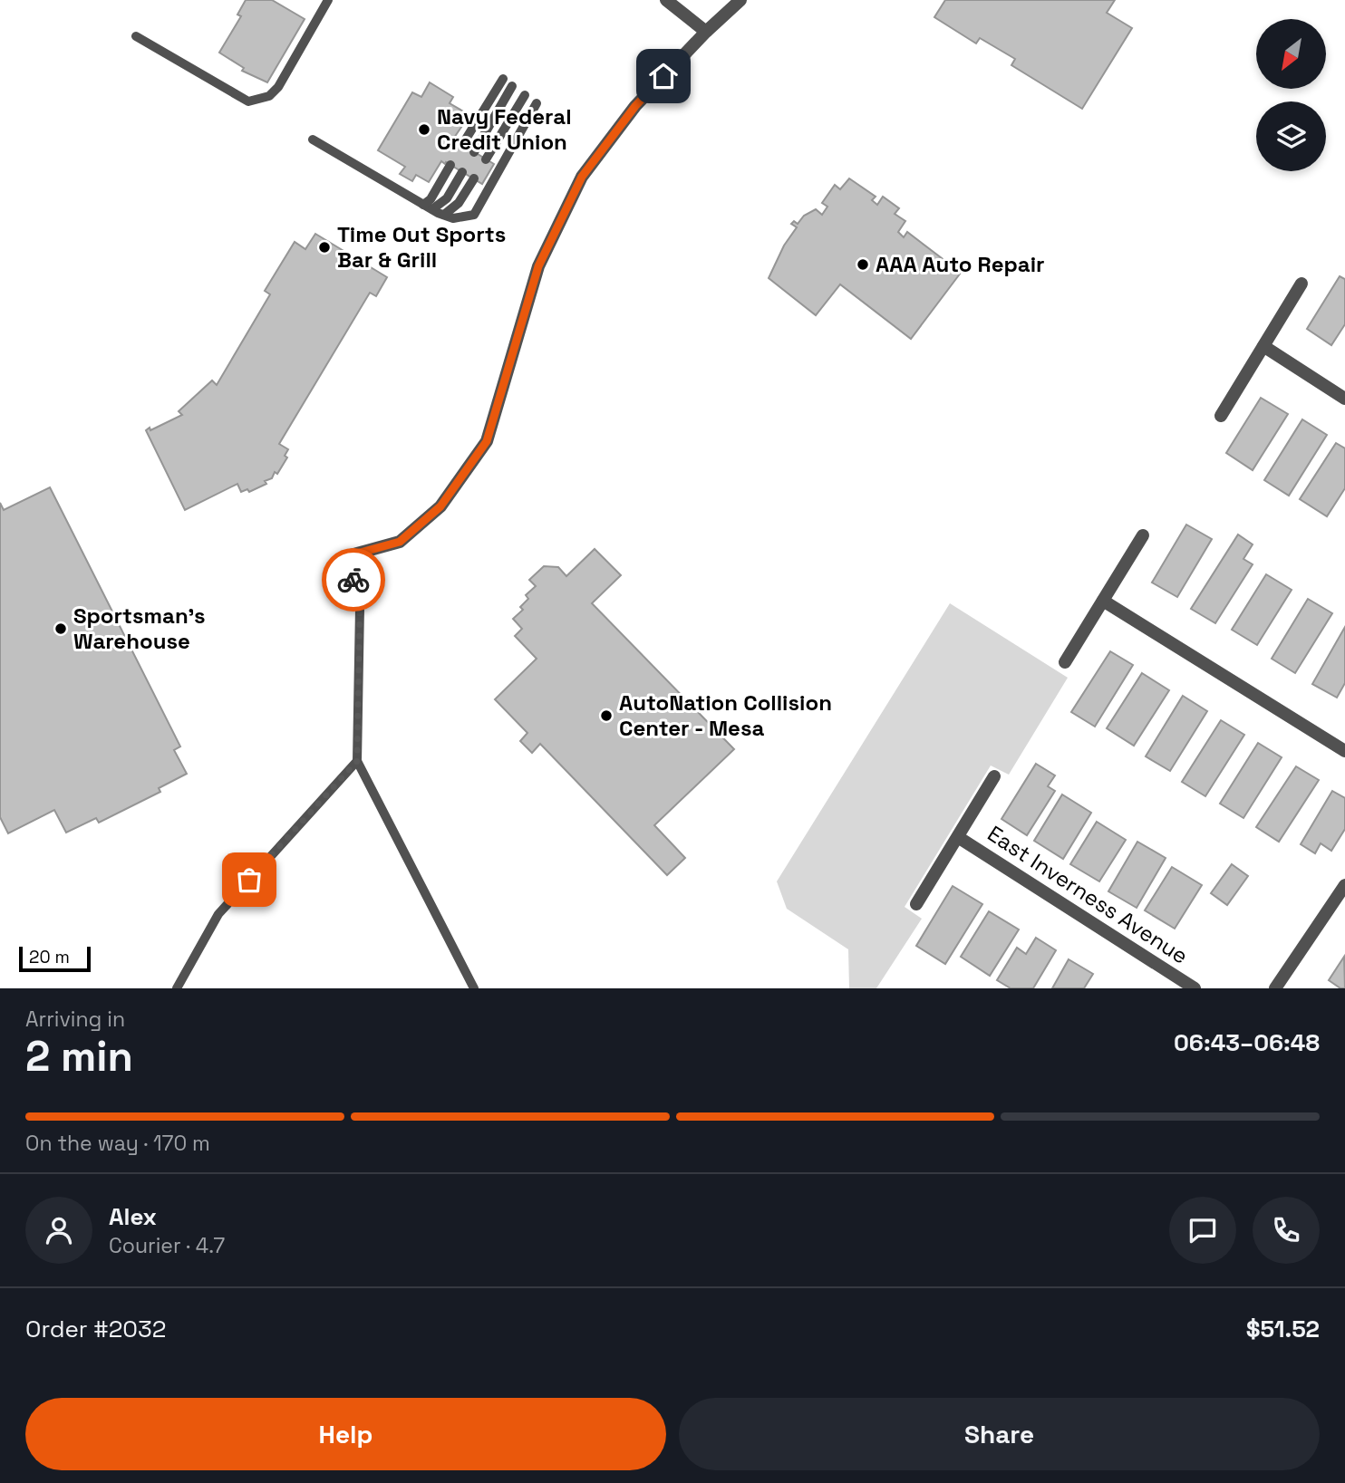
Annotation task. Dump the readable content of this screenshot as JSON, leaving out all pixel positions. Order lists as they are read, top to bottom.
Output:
{
  "streets": {
    "street": ["East Inverness Avenue"]
  },
  "places": [
    "Navy Federal Credit Union",
    "Time Out Sports Bar & Grill",
    "AAA Auto Repair",
    "Sportsman's Warehouse",
    "AutoNation Collision Center - Mesa"
  ],
  "scale_bar": "20 m",
  "north": "bottom left",
  "page": {
    "scale": "20 m",
    "heading": ["2 min", "Arriving in", "06:43–06:48"],
    "panel": [
      "Alex",
      "Courier · 4.7",
      "Order #2032",
      "$51.52"
    ],
    "bar": "On the way · 170 m",
    "buttons": ["Help", "Share"]
  }
}
